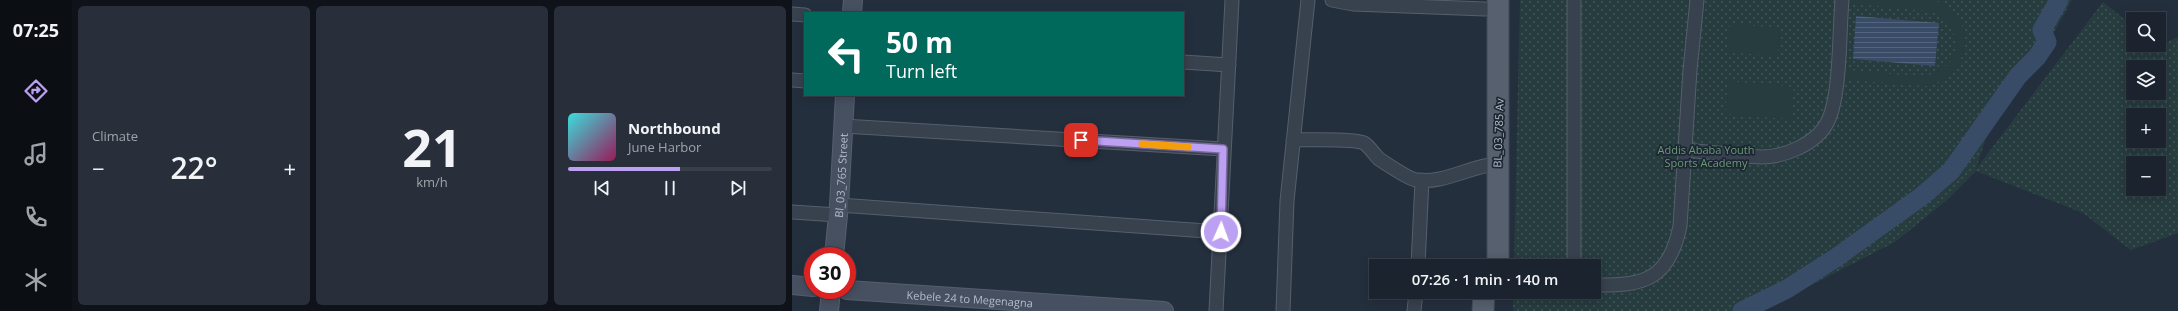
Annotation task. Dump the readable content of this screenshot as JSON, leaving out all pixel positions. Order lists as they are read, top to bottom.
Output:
{
  "streets": {
    "main road": ["BL_03_785 Av", "Bl_03_765 Street", "Kebele 24 to Megenagna"]
  },
  "parks": ["Addis Ababa Youth Sports Academy"],
  "page": {
    "tabs": "07:25",
    "tile": [
      "Climate",
      ["21", "km/h"]
    ],
    "map_buttons": ["+", "−"],
    "turn": ["50 m", "Turn left"],
    "song": ["Northbound", "June Harbor"],
    "heat": ["−", "22°", "+"],
    "limit": "30",
    "trip": "07:26 · 1 min · 140 m"
  }
}
